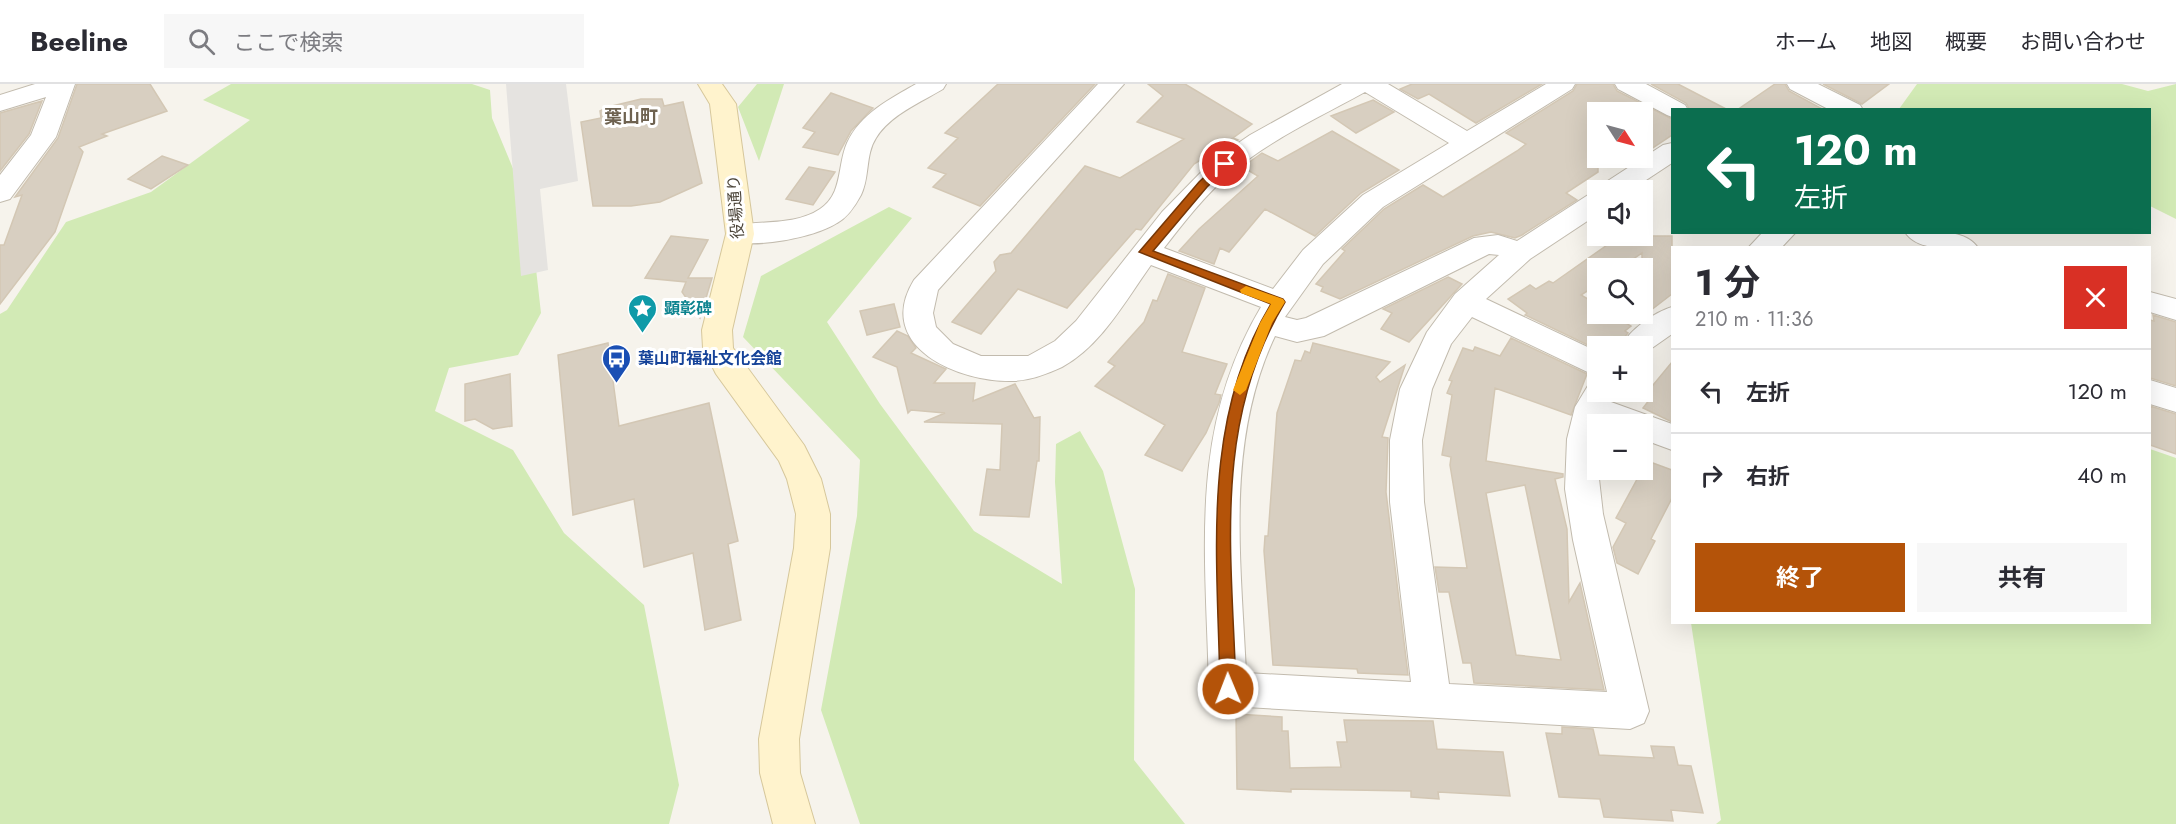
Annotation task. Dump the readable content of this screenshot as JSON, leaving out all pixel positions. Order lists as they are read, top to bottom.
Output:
{
  "streets": {
    "street": ["役場通り"]
  },
  "districts": ["葉山町"],
  "places": {
    "place": ["顕彰碑"],
    "bus stop": ["葉山町福祉文化会館"]
  },
  "north": "bottom right",
  "page": {
    "header": "Beeline",
    "search": "ここで検索",
    "nav": [
      "ホーム",
      "地図",
      "概要",
      "お問い合わせ"
    ],
    "map_buttons": ["+", "−"],
    "turn": ["120 m", "左折"],
    "heading": ["1 分", "210 m · 11:36"],
    "list": [
      {
        "name": "左折",
        "value": "120 m"
      },
      {
        "name": "右折",
        "value": "40 m"
      }
    ],
    "buttons": ["終了", "共有"]
  }
}
